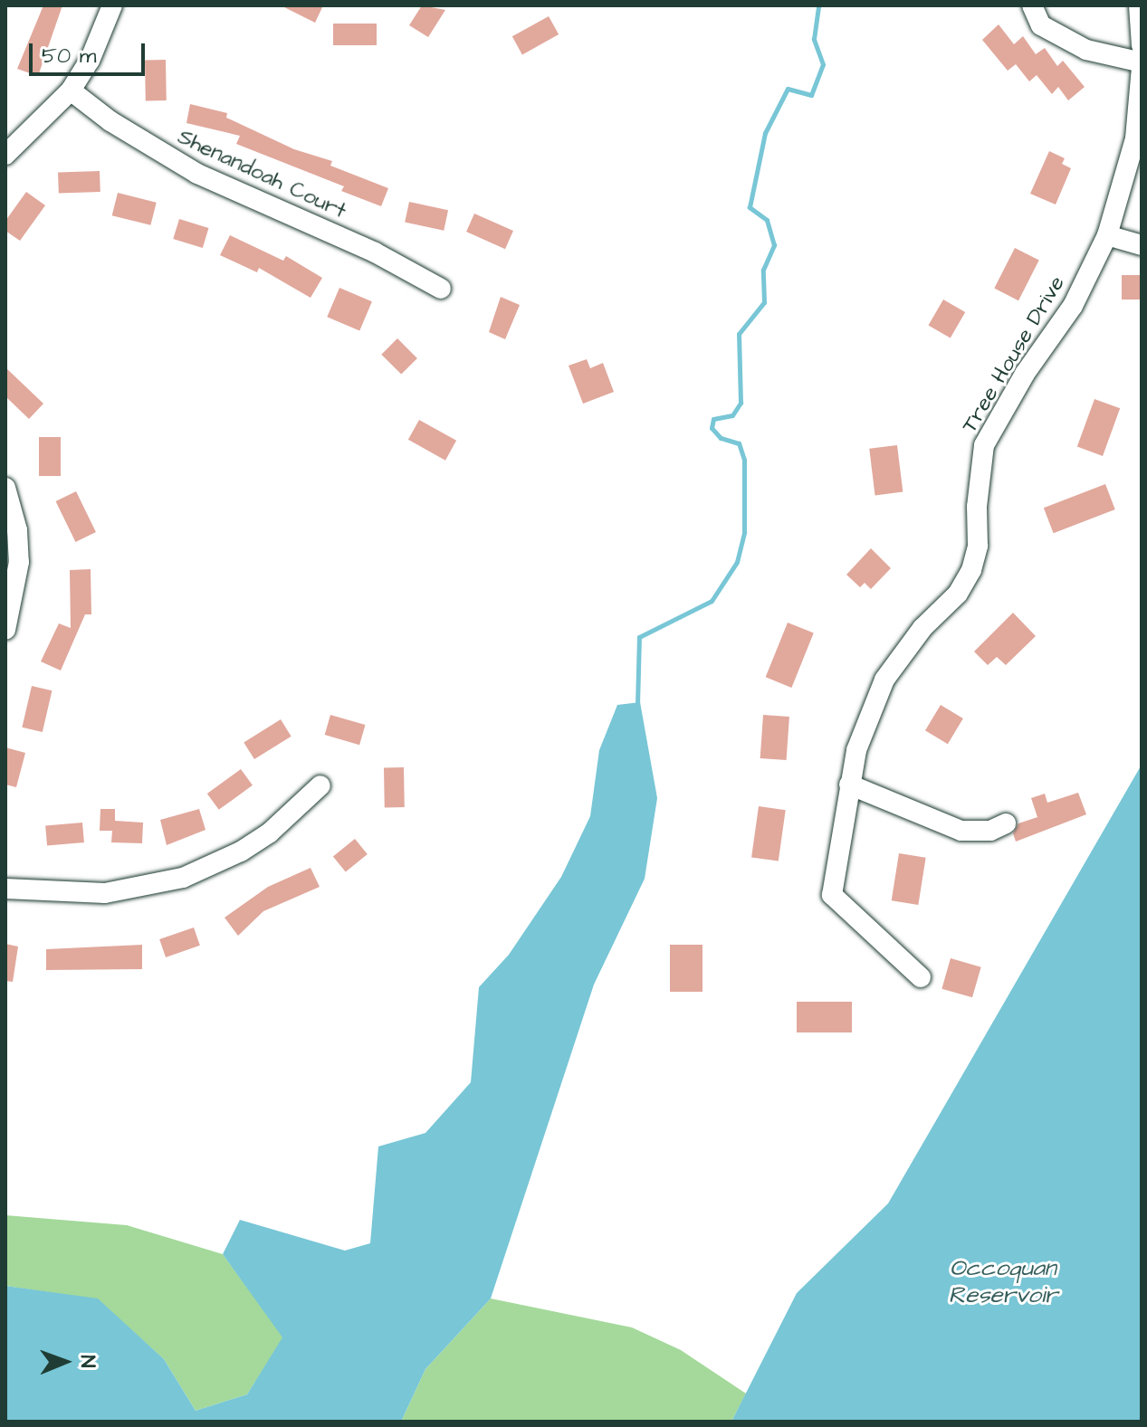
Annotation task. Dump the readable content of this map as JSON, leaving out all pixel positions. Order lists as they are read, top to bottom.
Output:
{
  "streets": {
    "street": ["Shenandoah Court", "Tree House Drive"]
  },
  "water": ["Occoquan Reservoir"],
  "scale_bar": "50 m",
  "north": "right"
}
